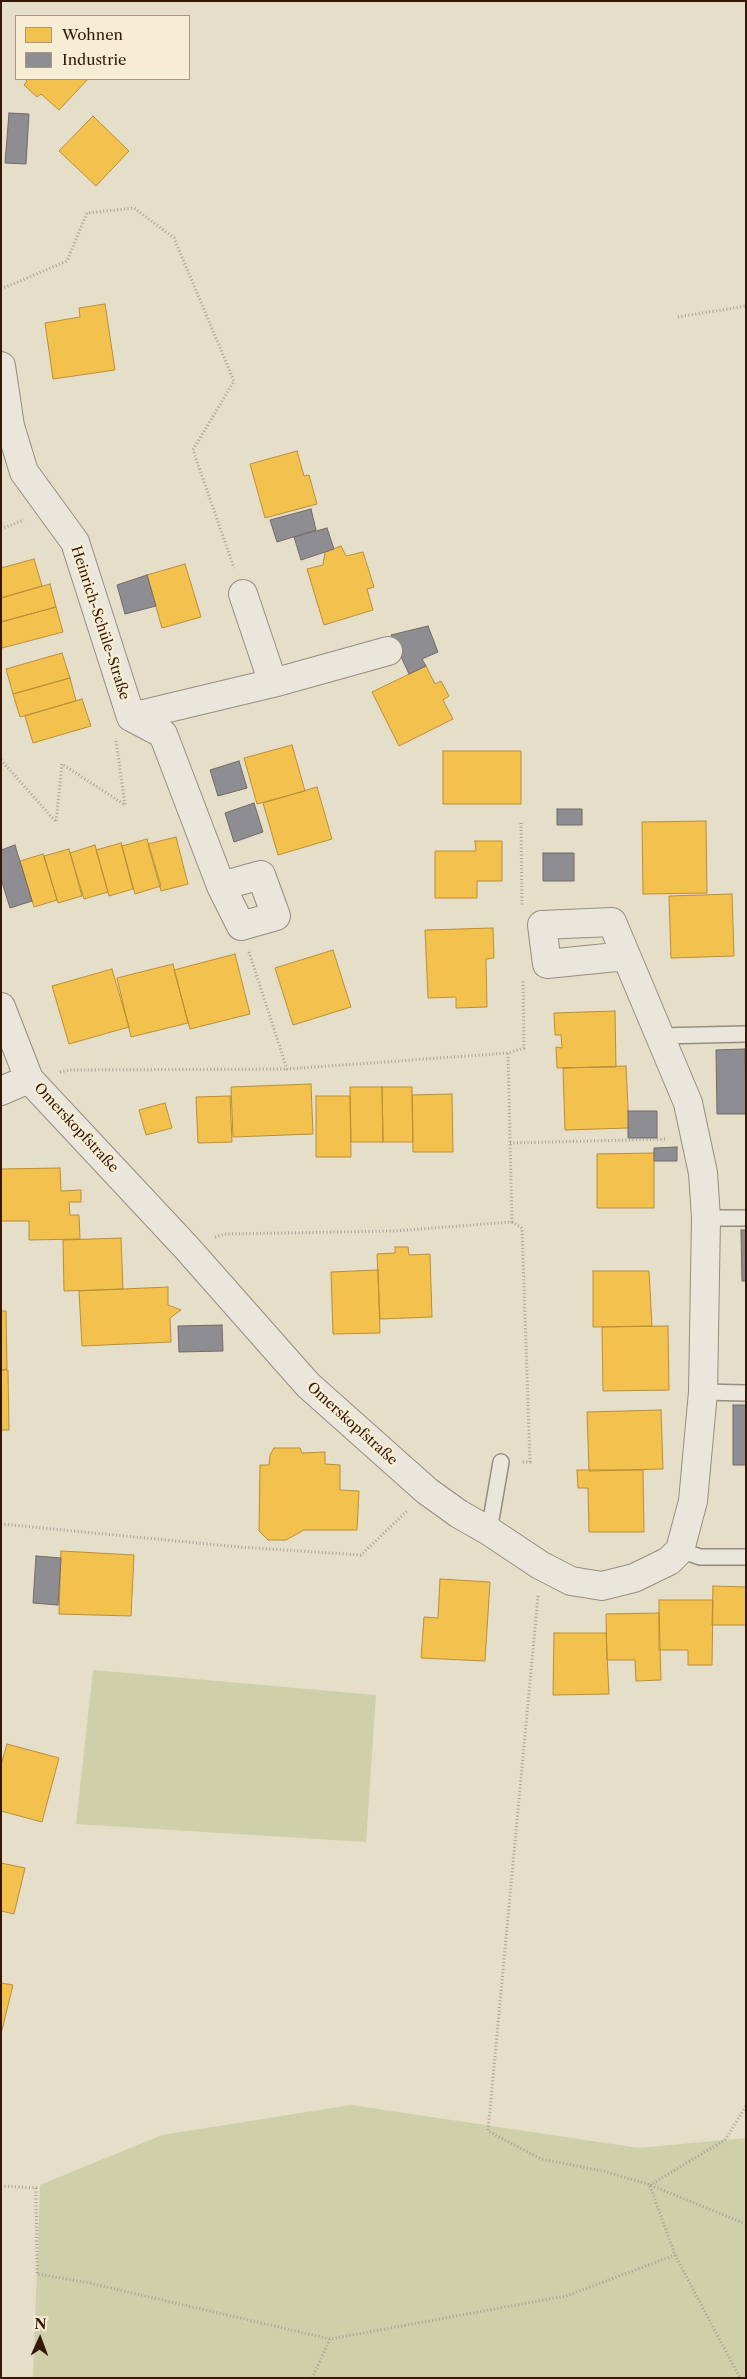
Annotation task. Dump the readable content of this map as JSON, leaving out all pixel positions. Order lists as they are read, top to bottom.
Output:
{
  "streets": {
    "street": ["Heinrich-Schüle-Straße", "Omerskopfstraße"]
  },
  "legend": ["Wohnen", "Industrie"],
  "north": "top"
}
